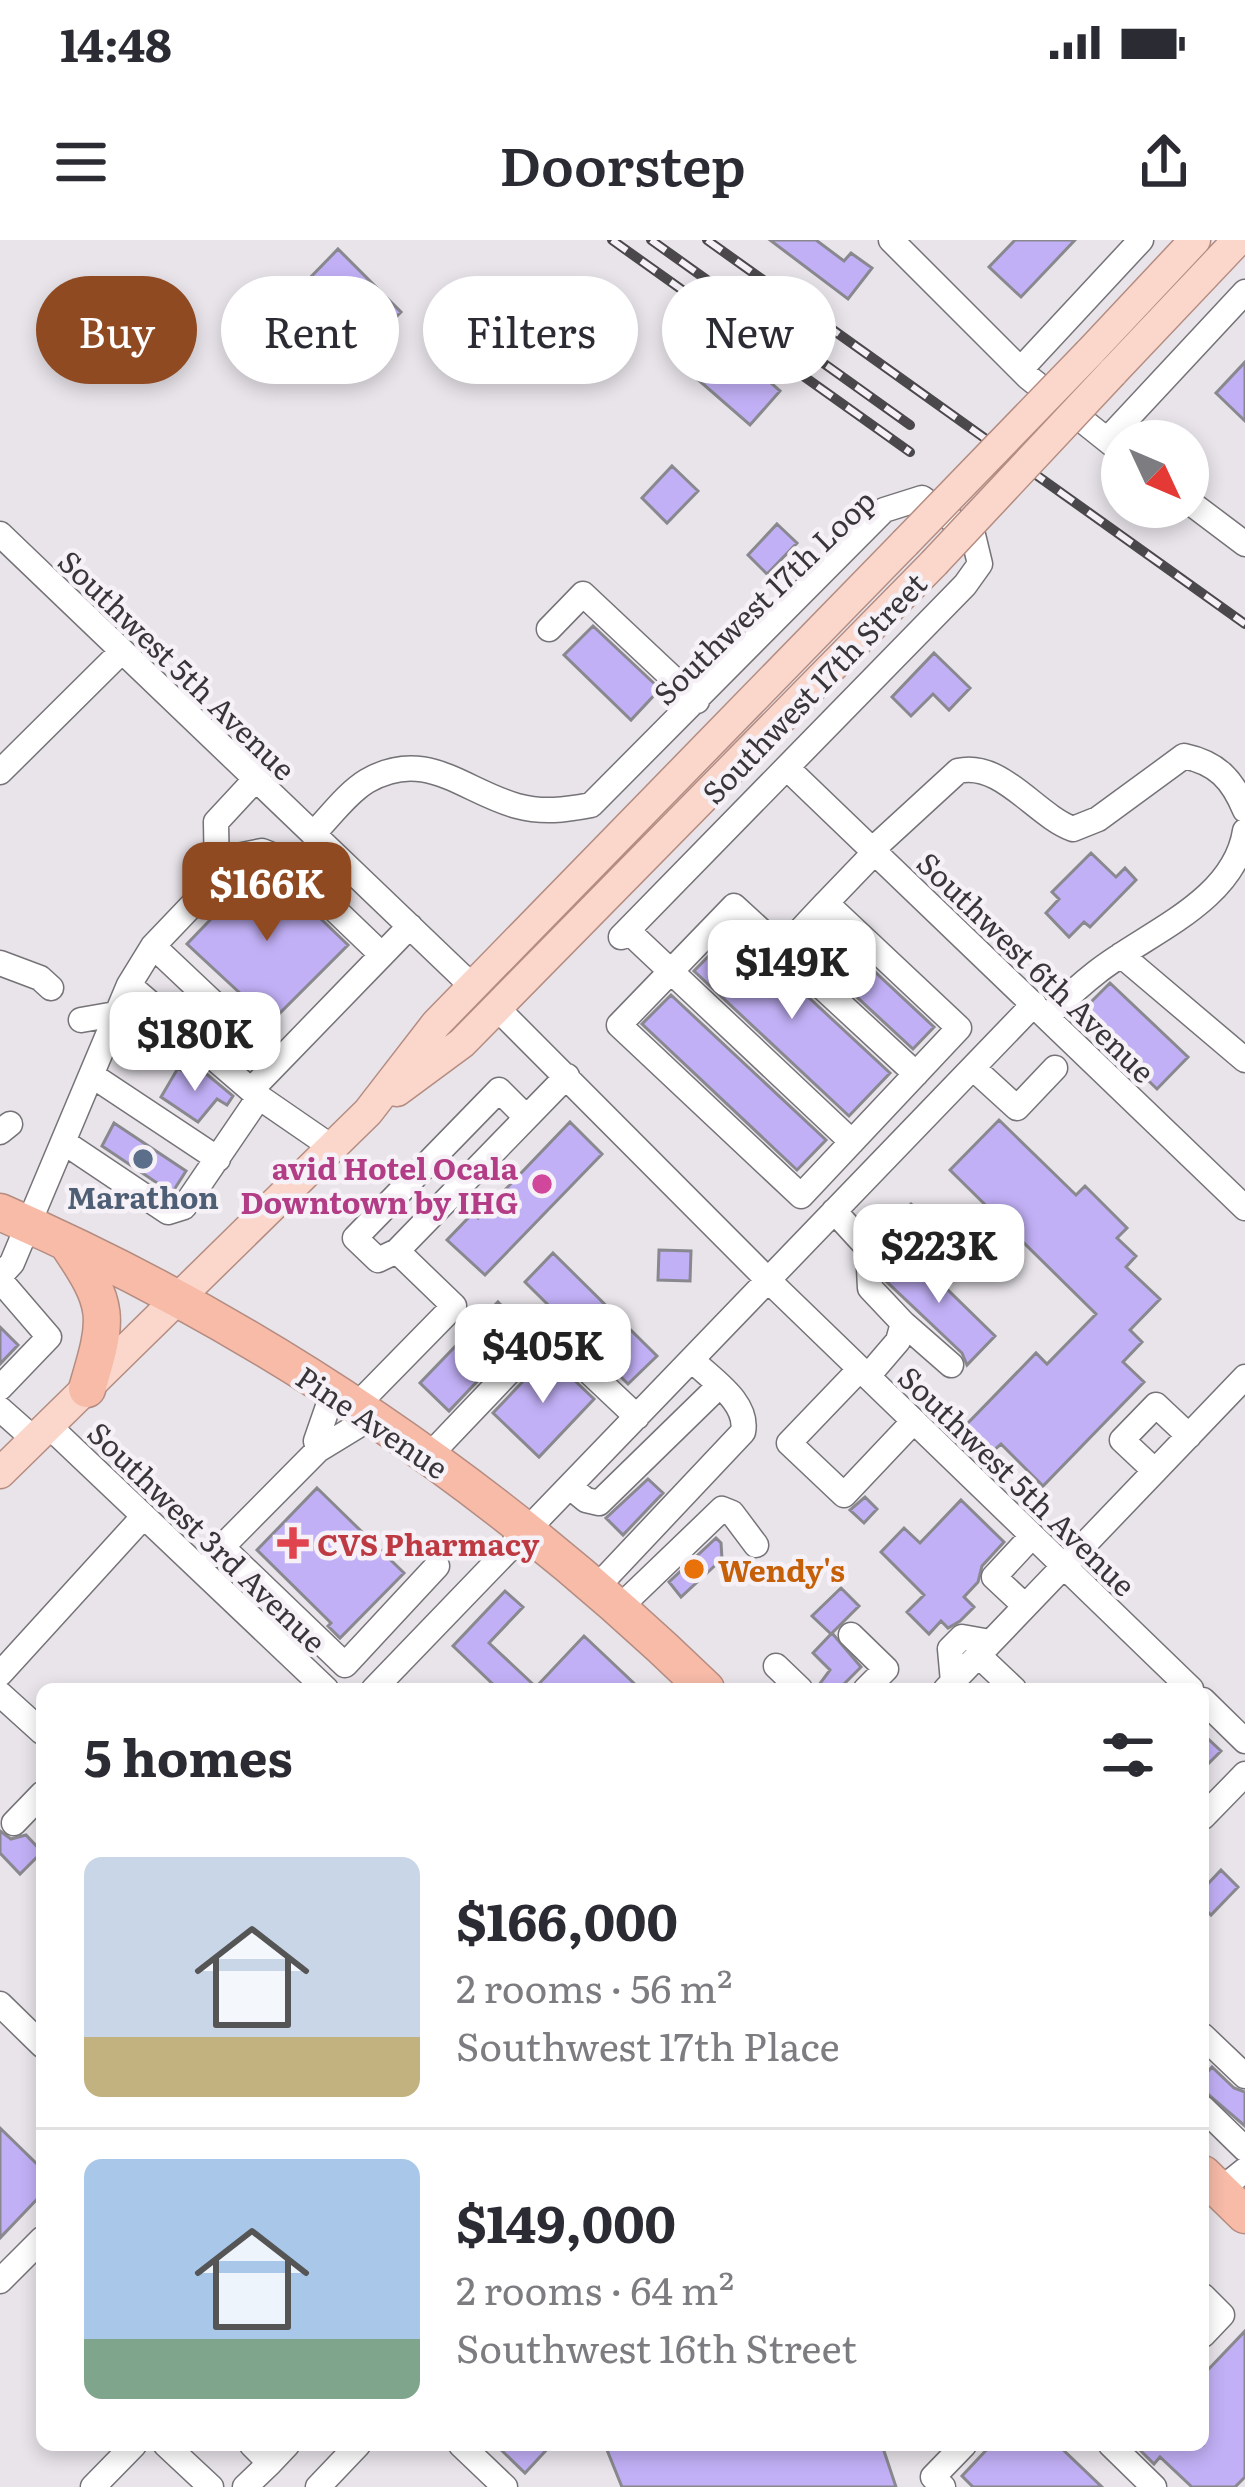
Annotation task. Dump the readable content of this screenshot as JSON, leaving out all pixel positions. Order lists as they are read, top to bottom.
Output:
{
  "streets": {
    "highway": ["Pine Avenue"],
    "main road": ["Southwest 17th Street"],
    "street": [
      "Southwest 17th Loop",
      "Southwest 5th Avenue",
      "Southwest 6th Avenue",
      "Southwest 3rd Avenue"
    ]
  },
  "crossings": [
    ["Southwest 17th Loop", "Southwest 5th Avenue"],
    ["Southwest 17th Loop", "Southwest 6th Avenue"],
    ["Southwest 5th Avenue", "Southwest 17th Street"],
    ["Southwest 17th Street", "Pine Avenue"],
    ["Southwest 17th Street", "Southwest 3rd Avenue"]
  ],
  "places": {
    "other": ["Marathon", "avid Hotel Ocala Downtown by IHG", "Wendy's"],
    "health": ["CVS Pharmacy"]
  },
  "north": "bottom right",
  "page": {
    "status": "14:48",
    "header": "Doorstep",
    "chip": [
      "Buy",
      "Rent",
      "Filters",
      "New"
    ],
    "price": [
      "$166K",
      "$149K",
      "$180K",
      "$223K",
      "$405K"
    ],
    "heading": "5 homes",
    "list": [
      {
        "name": "$166,000",
        "note": "2 rooms · 56 m² · Southwest 17th Place"
      },
      {
        "name": "$149,000",
        "note": "2 rooms · 64 m² · Southwest 16th Street"
      }
    ]
  }
}
